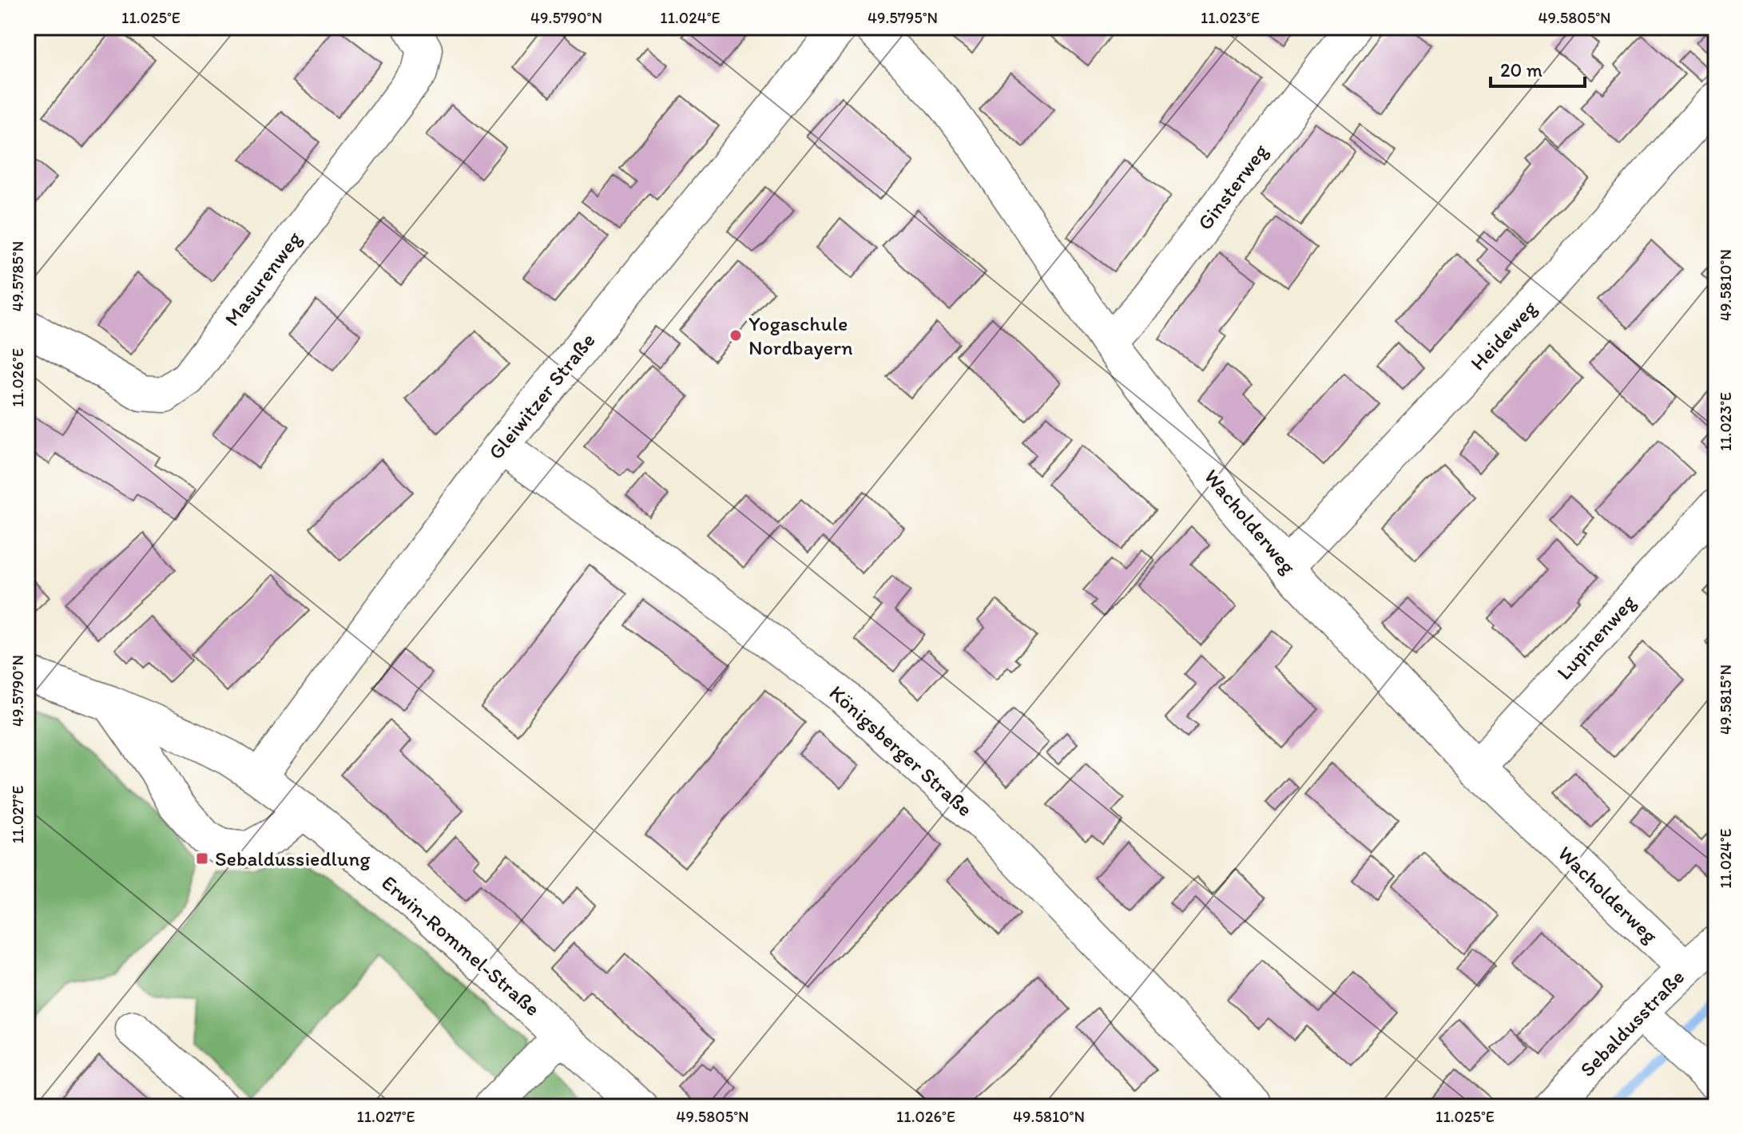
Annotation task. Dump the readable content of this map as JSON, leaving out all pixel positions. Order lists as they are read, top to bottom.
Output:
{
  "streets": {
    "street": [
      "Ginsterweg",
      "Masurenweg",
      "Heideweg",
      "Gleiwitzer Straße",
      "Wacholderweg",
      "Lupinenweg",
      "Königsberger Straße",
      "Erwin-Rommel-Straße",
      "Sebaldusstraße"
    ]
  },
  "crossings": [
    ["Ginsterweg", "Wacholderweg"],
    ["Heideweg", "Wacholderweg"],
    ["Gleiwitzer Straße", "Königsberger Straße"],
    ["Gleiwitzer Straße", "Erwin-Rommel-Straße"],
    ["Wacholderweg", "Lupinenweg"],
    ["Wacholderweg", "Sebaldusstraße"]
  ],
  "places": {
    "other": ["Yogaschule Nordbayern"],
    "transit": ["Sebaldussiedlung"]
  },
  "scale_bar": "20 m",
  "coordinates": [
    "11.025°E",
    "49.5790°N",
    "11.024°E",
    "49.5795°N",
    "11.023°E",
    "49.5805°N",
    "49.5785°N",
    "49.5810°N",
    "11.026°E",
    "49.5815°N",
    "11.027°E"
  ]
}
